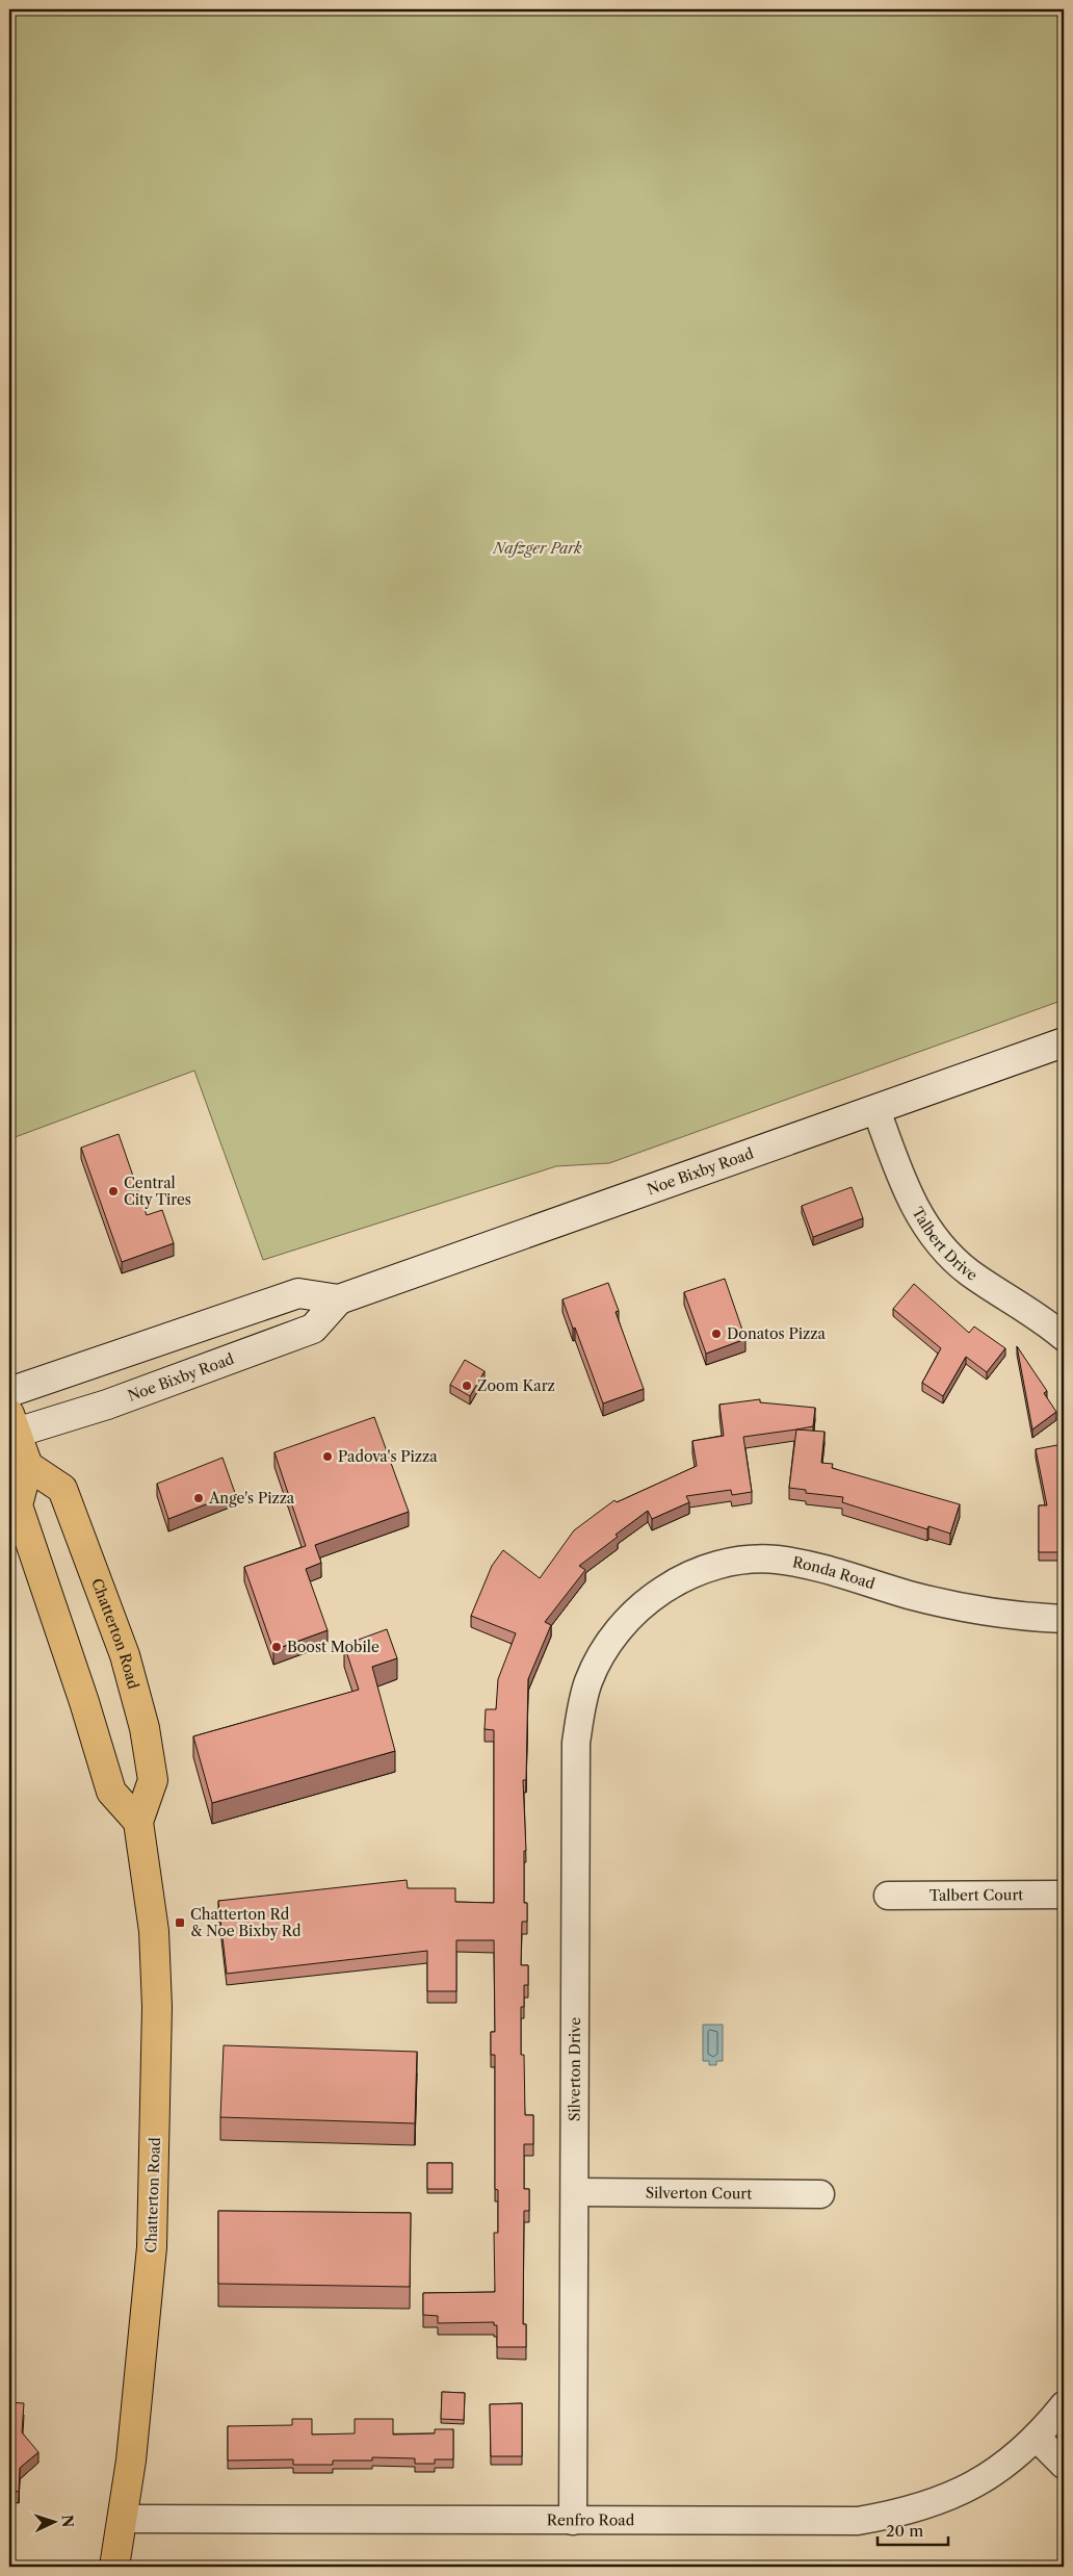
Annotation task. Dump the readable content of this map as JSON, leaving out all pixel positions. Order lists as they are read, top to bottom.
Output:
{
  "streets": {
    "main road": ["Chatterton Road"],
    "street": [
      "Noe Bixby Road",
      "Talbert Drive",
      "Ronda Road",
      "Talbert Court",
      "Silverton Drive",
      "Silverton Court",
      "Renfro Road"
    ]
  },
  "crossings": [
    ["Noe Bixby Road", "Talbert Drive"],
    ["Ronda Road", "Silverton Drive"],
    ["Chatterton Road", "Renfro Road"],
    ["Silverton Drive", "Silverton Court"],
    ["Silverton Drive", "Renfro Road"]
  ],
  "parks": ["Nafzger Park"],
  "places": {
    "other": [
      "Central City Tires",
      "Donatos Pizza",
      "Zoom Karz",
      "Padova's Pizza",
      "Ange's Pizza",
      "Boost Mobile"
    ],
    "transit": ["Chatterton Rd & Noe Bixby Rd"]
  },
  "scale_bar": "20 m",
  "north": "right"
}
